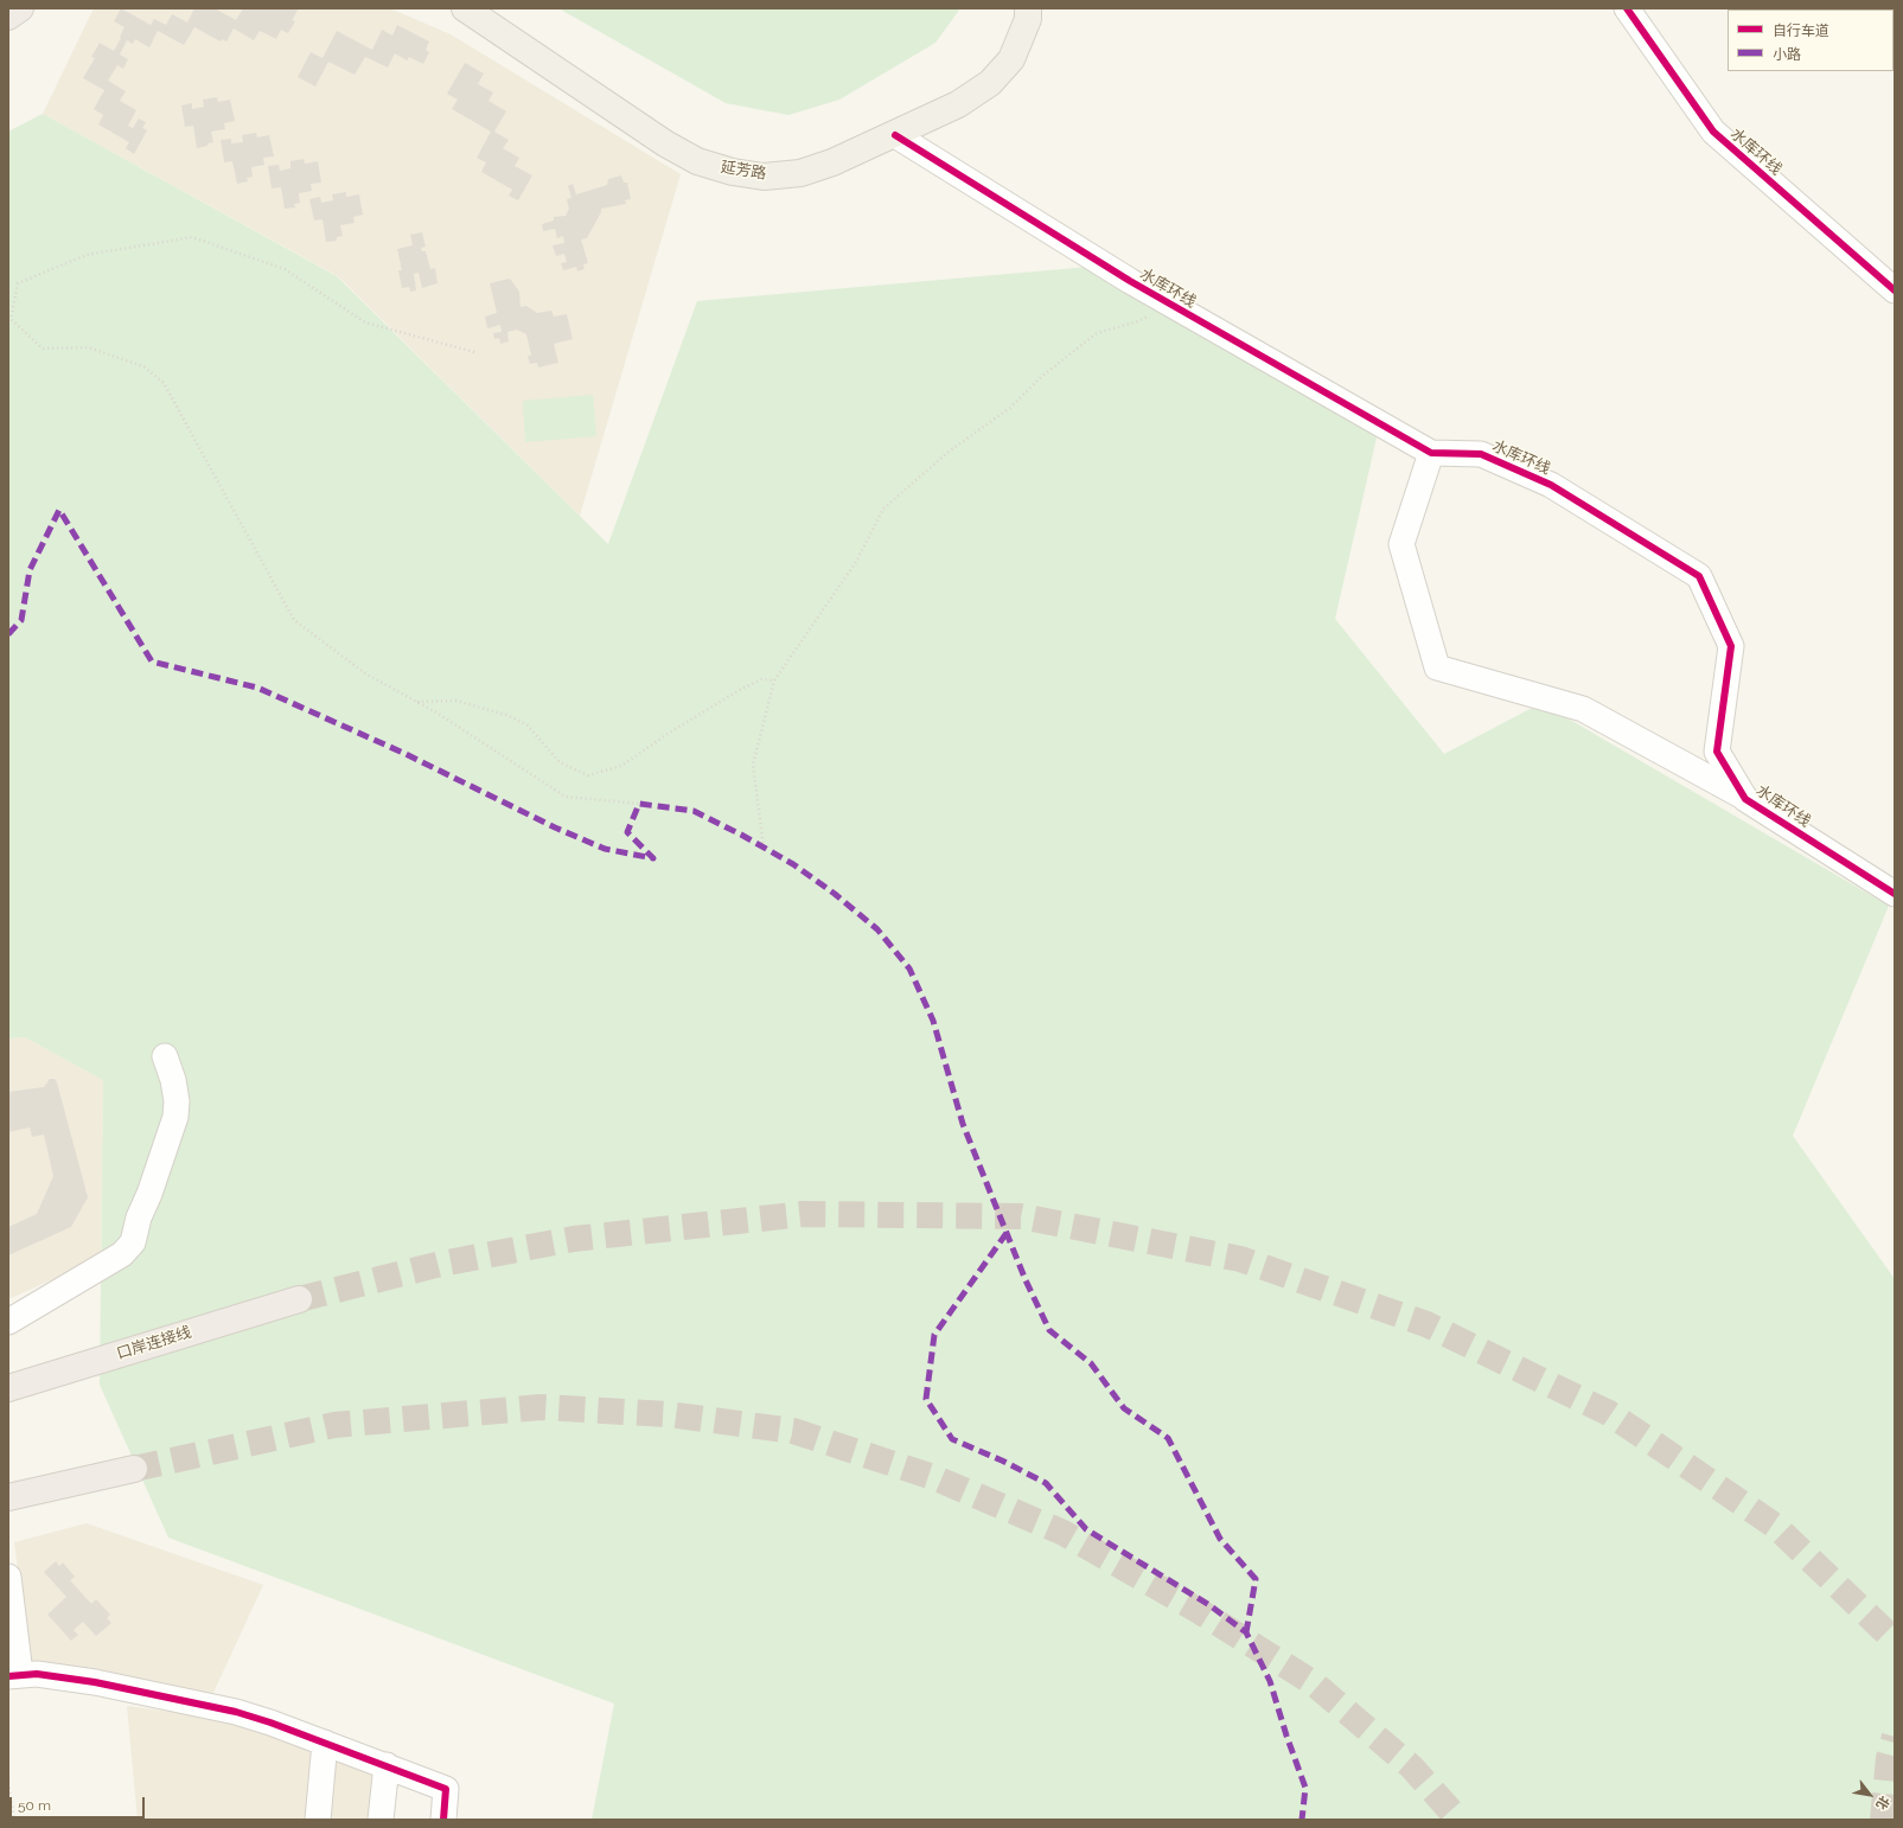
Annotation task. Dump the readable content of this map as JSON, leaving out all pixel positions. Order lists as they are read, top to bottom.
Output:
{
  "streets": {
    "highway": ["口岸连接线"],
    "main road": ["延芳路"],
    "street": ["水库环线"]
  },
  "crossings": [
    ["水库环线", "延芳路"]
  ],
  "legend": ["自行车道", "小路"],
  "scale_bar": "50 m",
  "north": "bottom right"
}
